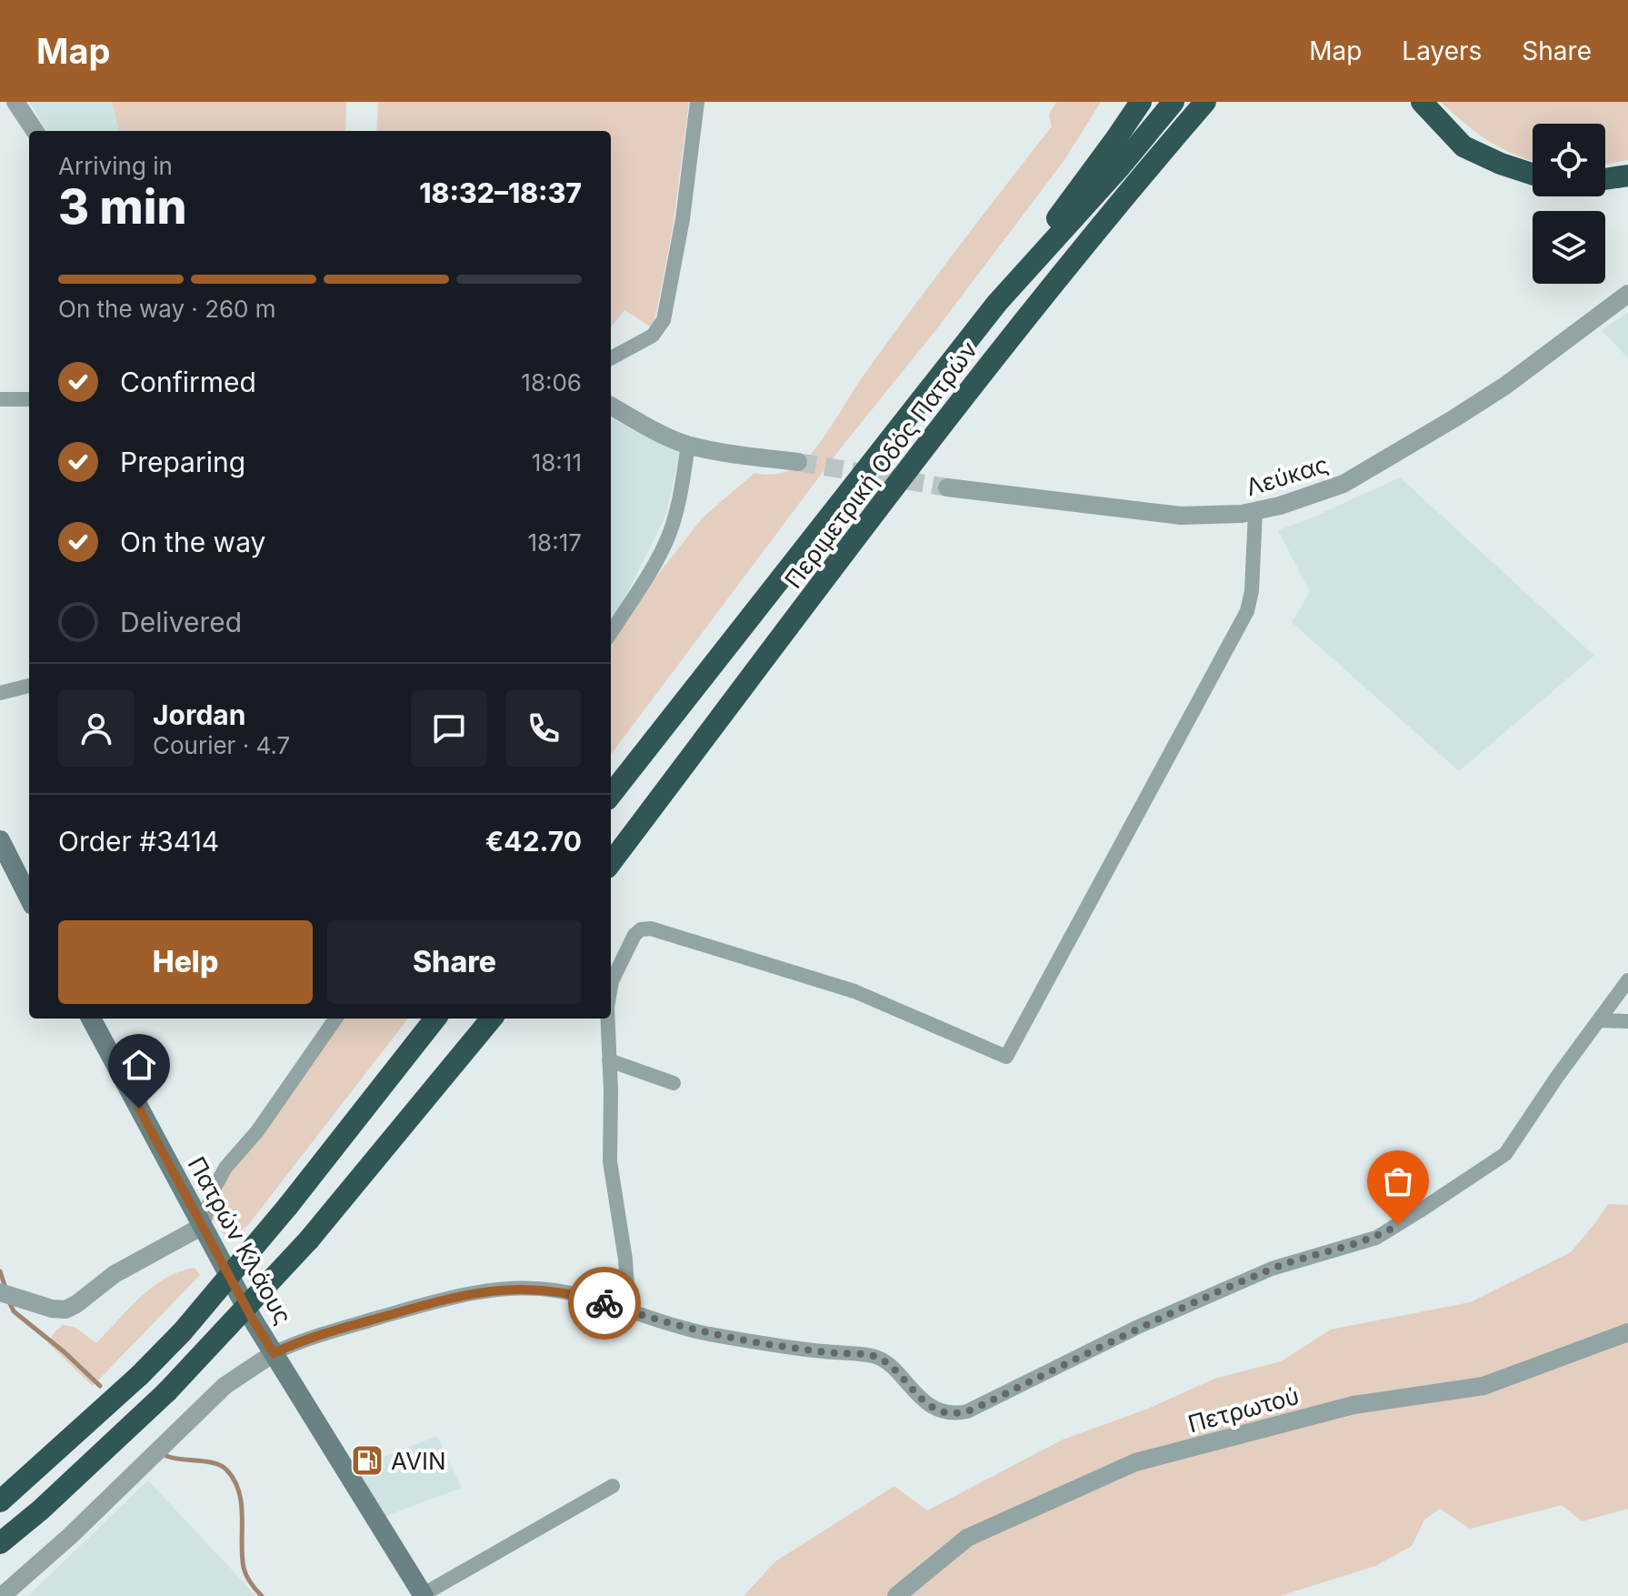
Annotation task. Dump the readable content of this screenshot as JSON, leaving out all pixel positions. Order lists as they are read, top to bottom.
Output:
{
  "streets": {
    "highway": ["Περιμετρική Οδός Πατρών"],
    "main road": ["Πατρών Κλάους"],
    "street": ["Λεύκας", "Πετρωτού"]
  },
  "places": {
    "fuel station": ["AVIN"]
  },
  "page": {
    "header": "Map",
    "nav": ["Map", "Layers", "Share"],
    "heading": ["3 min", "Arriving in", "18:32–18:37"],
    "panel": [
      "Jordan",
      "Courier · 4.7",
      "Order #3414",
      "€42.70"
    ],
    "bar": "On the way · 260 m",
    "list": [
      ["Confirmed", "18:06"],
      ["Preparing", "18:11"],
      ["On the way", "18:17"],
      "Delivered"
    ],
    "buttons": ["Help", "Share"]
  }
}
